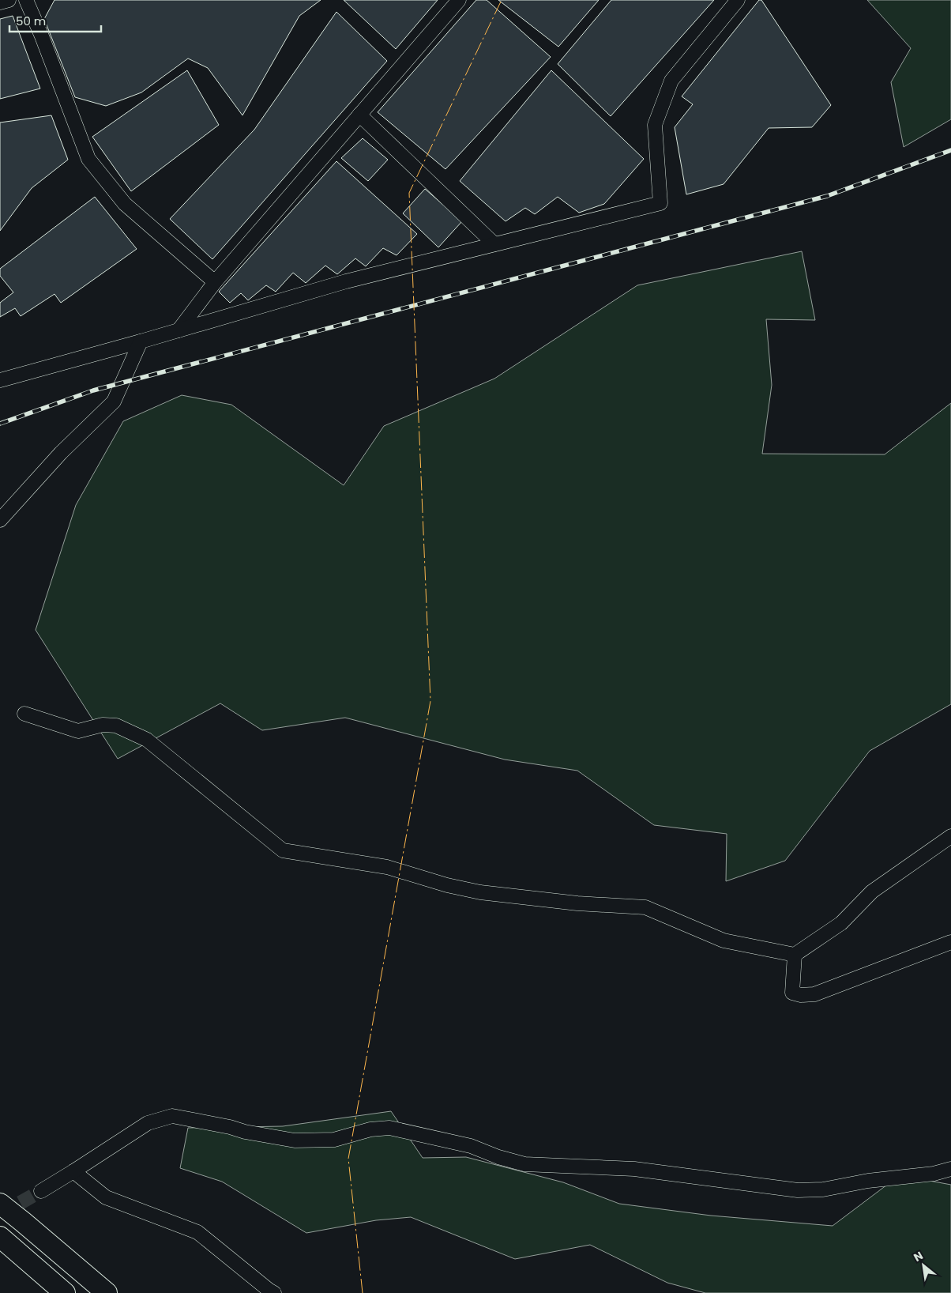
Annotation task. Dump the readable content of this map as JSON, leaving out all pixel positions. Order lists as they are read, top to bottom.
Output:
{
  "scale_bar": "50 m",
  "north": "top left"
}
